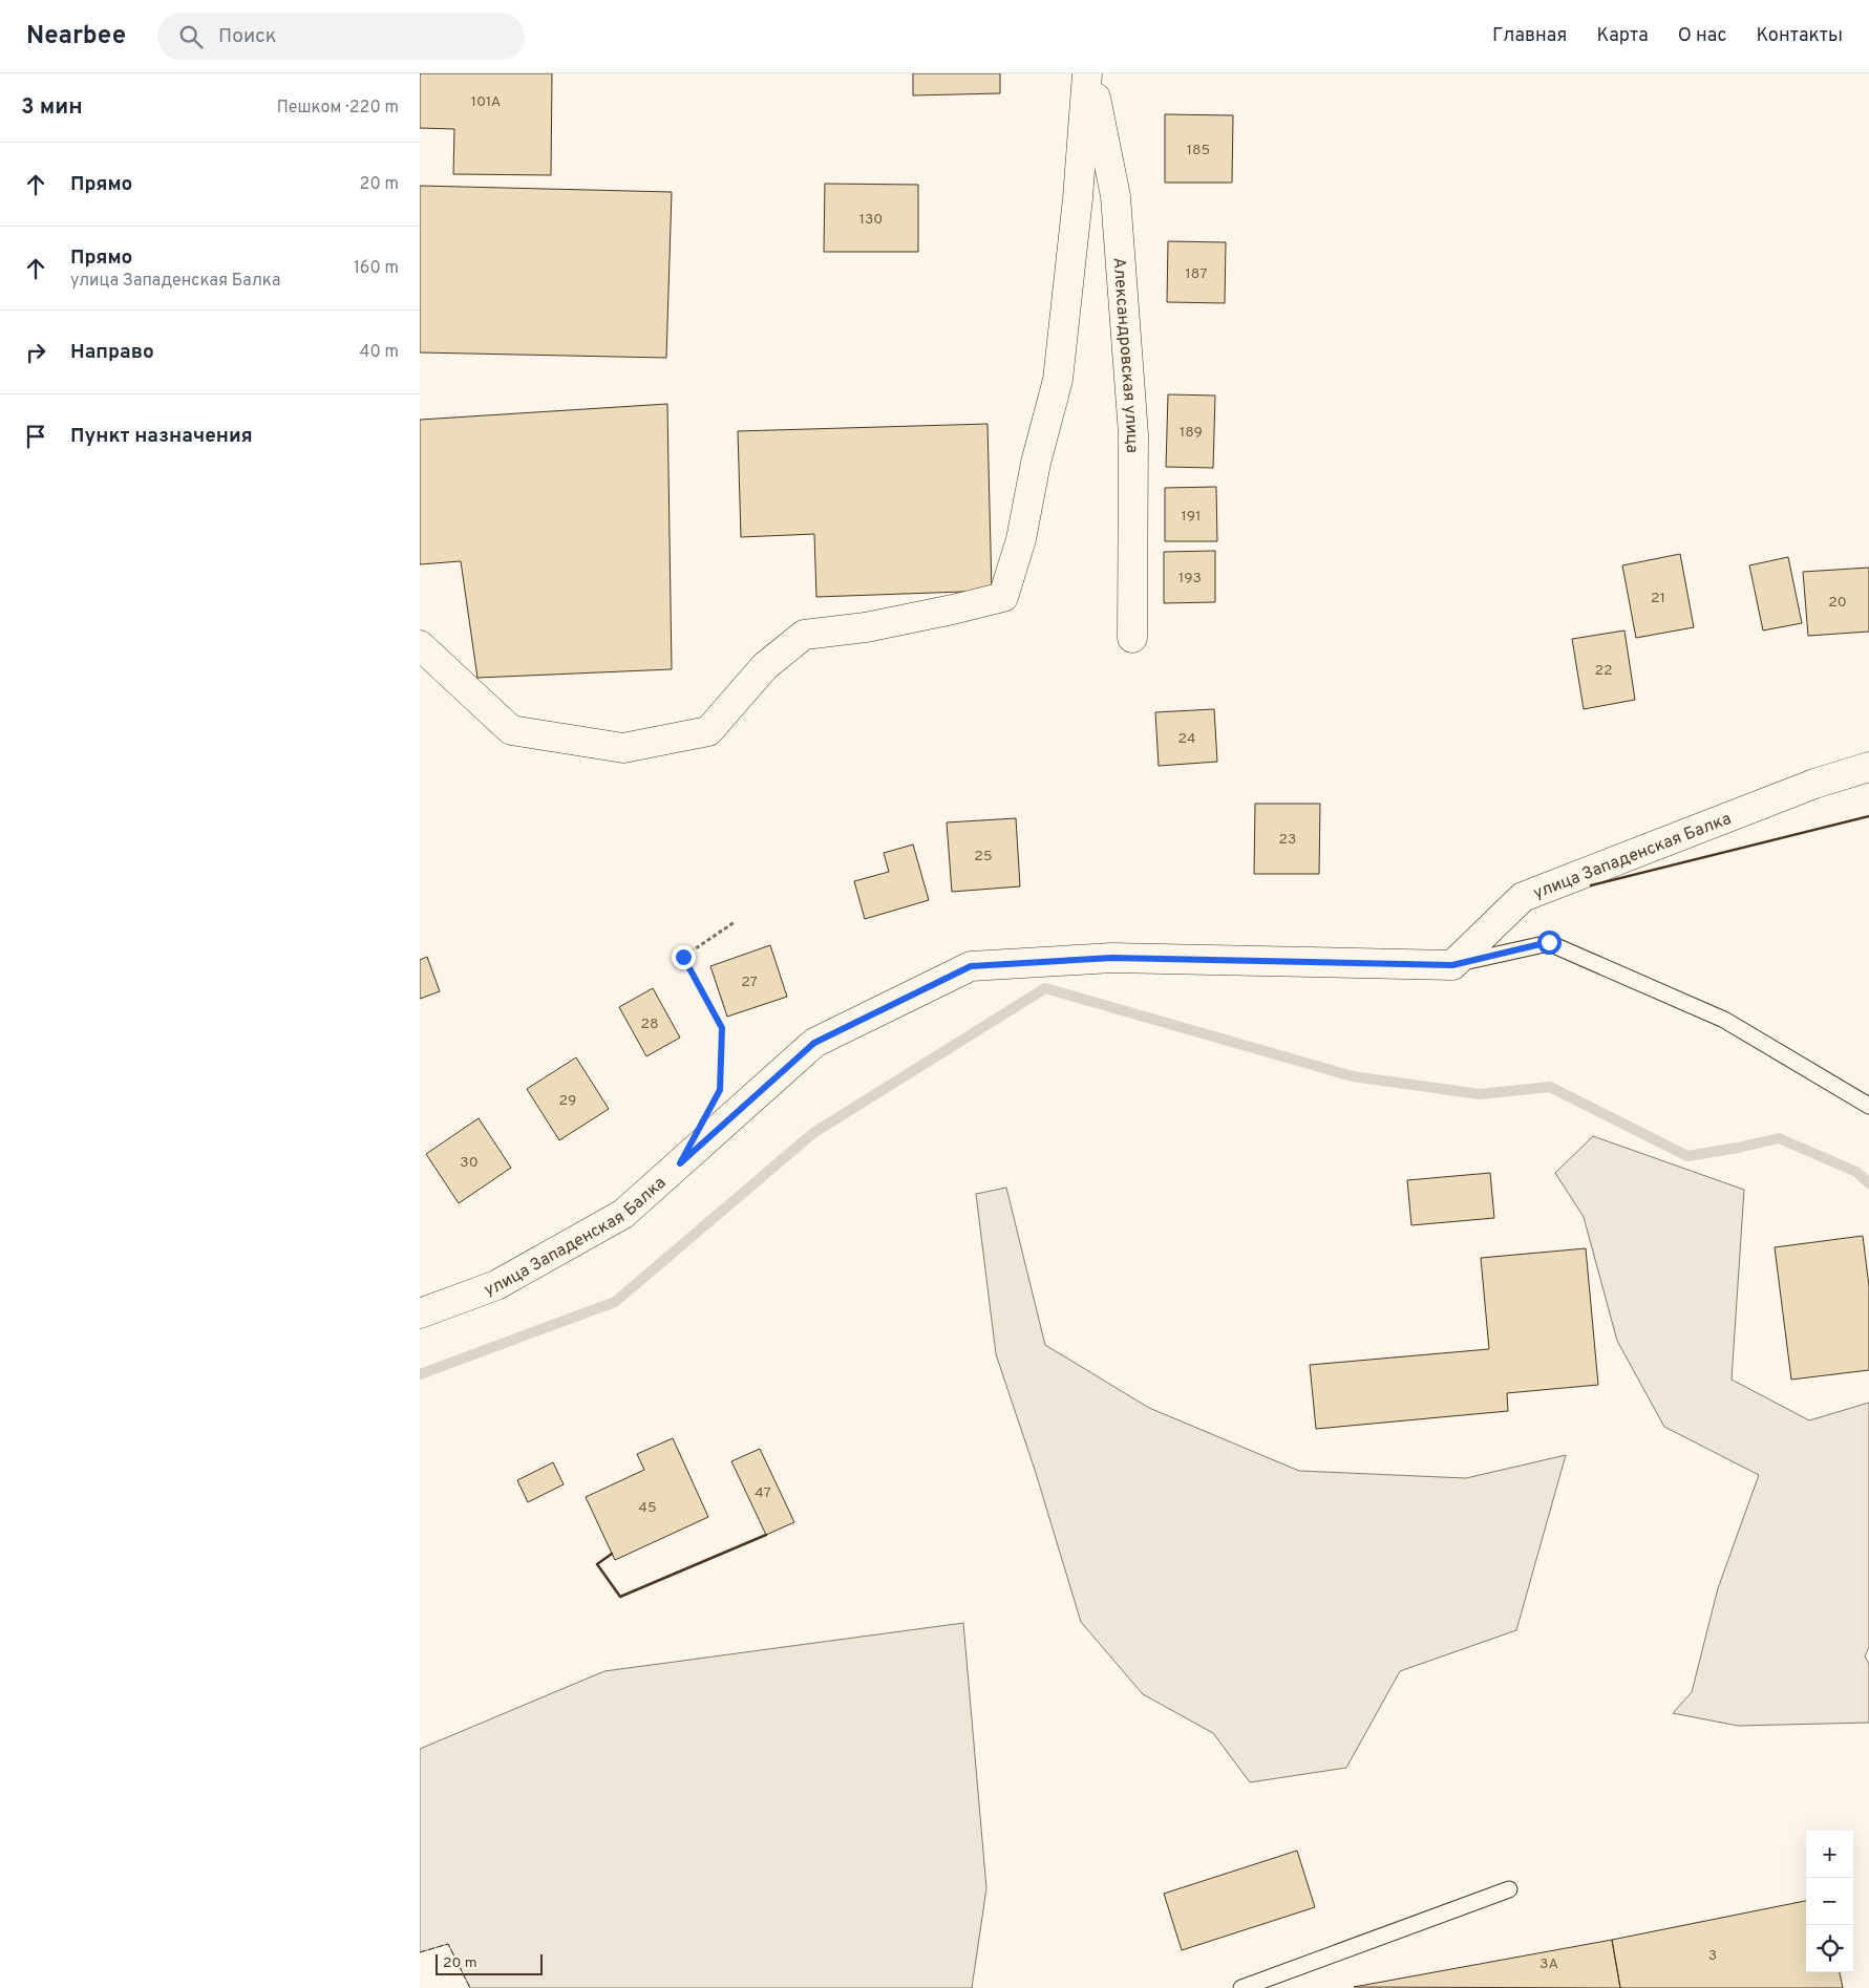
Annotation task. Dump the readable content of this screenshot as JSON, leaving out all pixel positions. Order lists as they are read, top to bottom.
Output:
{
  "streets": {
    "street": ["Александровская улица", "улица Западенская Балка"]
  },
  "house_numbers": [
    "101А",
    "185",
    "130",
    "187",
    "189",
    "191",
    "193",
    "21",
    "20",
    "22",
    "24",
    "23",
    "25",
    "27",
    "28",
    "29",
    "30",
    "47",
    "45",
    "3",
    "3А"
  ],
  "scale_bar": "20 m",
  "page": {
    "header": "Nearbee",
    "search": "Поиск",
    "nav": [
      "Главная",
      "Карта",
      "О нас",
      "Контакты"
    ],
    "heading": ["3 мин", "Пешком · 220 m"],
    "list": [
      ["Прямо", "20 m"],
      ["Прямо", "улица Западенская Балка", "160 m"],
      ["Направо", "40 m"],
      "Пункт назначения"
    ],
    "map_buttons": ["+", "−"],
    "scale": "20 m"
  }
}
